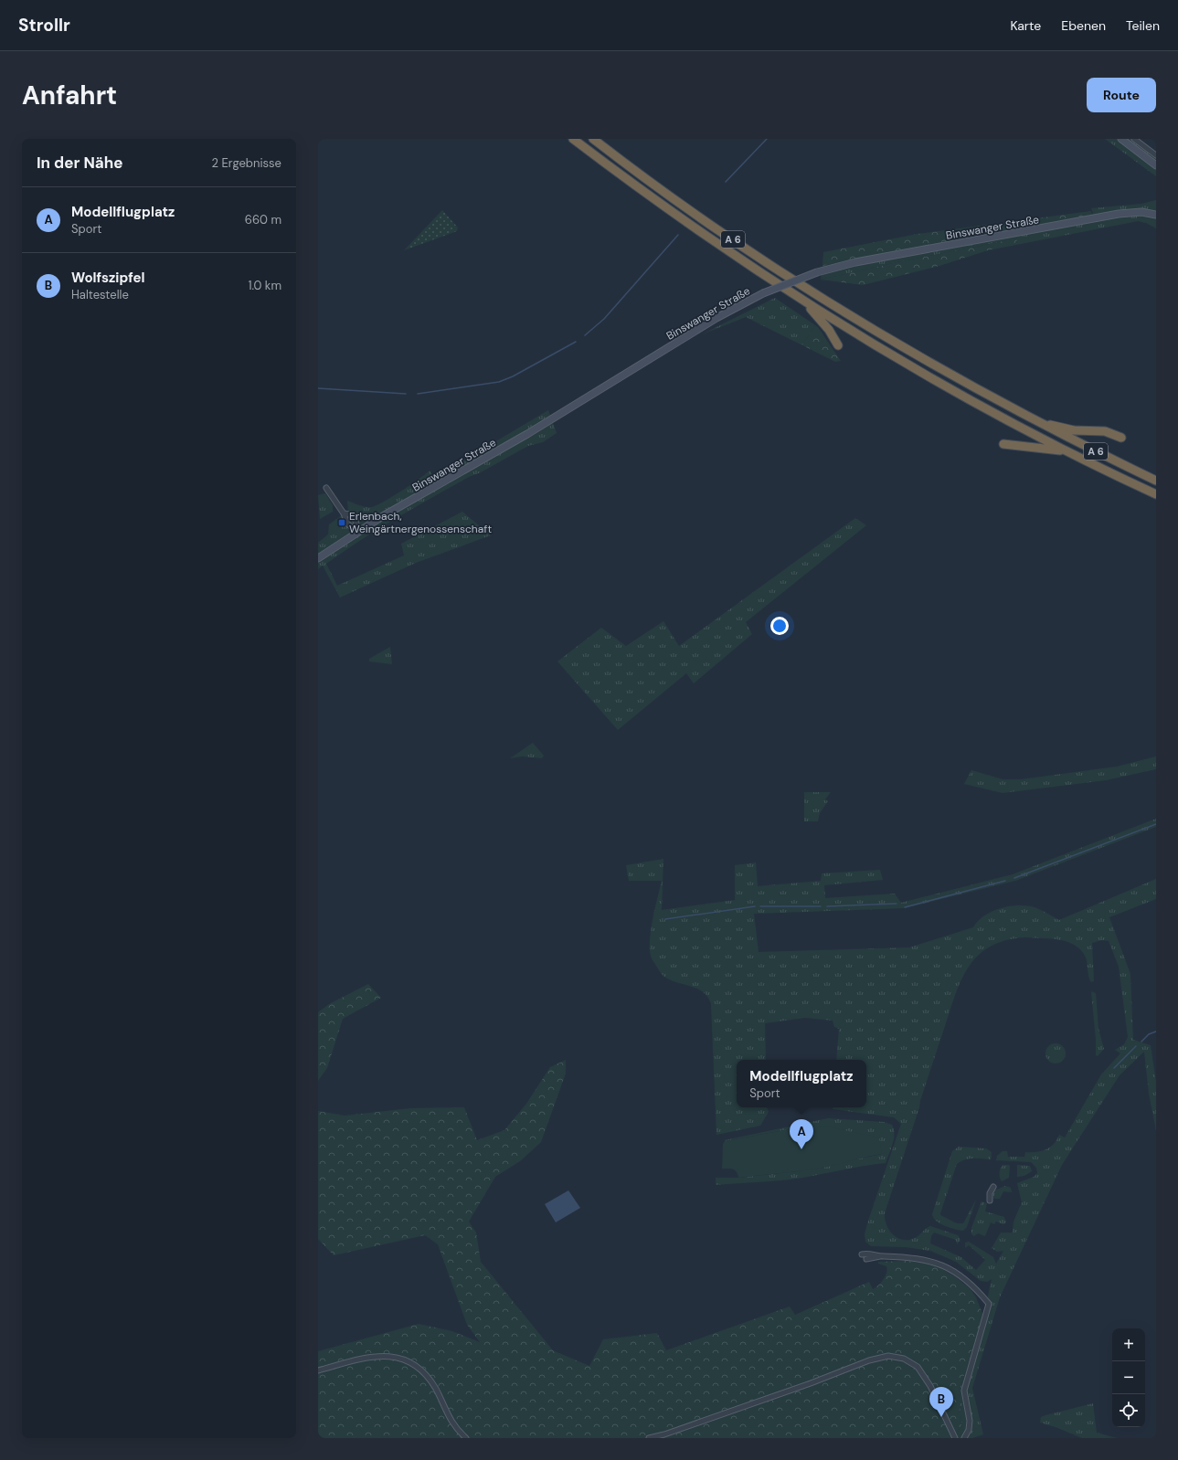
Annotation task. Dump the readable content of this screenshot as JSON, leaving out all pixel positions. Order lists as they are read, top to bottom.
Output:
{
  "streets": {
    "highway": ["A 6"],
    "main road": ["Binswanger Straße"]
  },
  "places": {
    "transit": ["Erlenbach, Weingärtnergenossenschaft"]
  },
  "page": {
    "header": "Strollr",
    "nav": ["Karte", "Ebenen", "Teilen"],
    "buttons": "Route",
    "title": "Anfahrt",
    "heading": ["In der Nähe", "2 Ergebnisse"],
    "list": [
      {
        "mark": "A",
        "name": "Modellflugplatz",
        "note": "Sport",
        "value": "660 m"
      },
      {
        "mark": "B",
        "name": "Wolfszipfel",
        "note": "Haltestelle",
        "value": "1.0 km"
      }
    ],
    "popup": ["Modellflugplatz", "Sport"],
    "pins": ["A", "B"],
    "map_buttons": ["+", "−"]
  }
}
